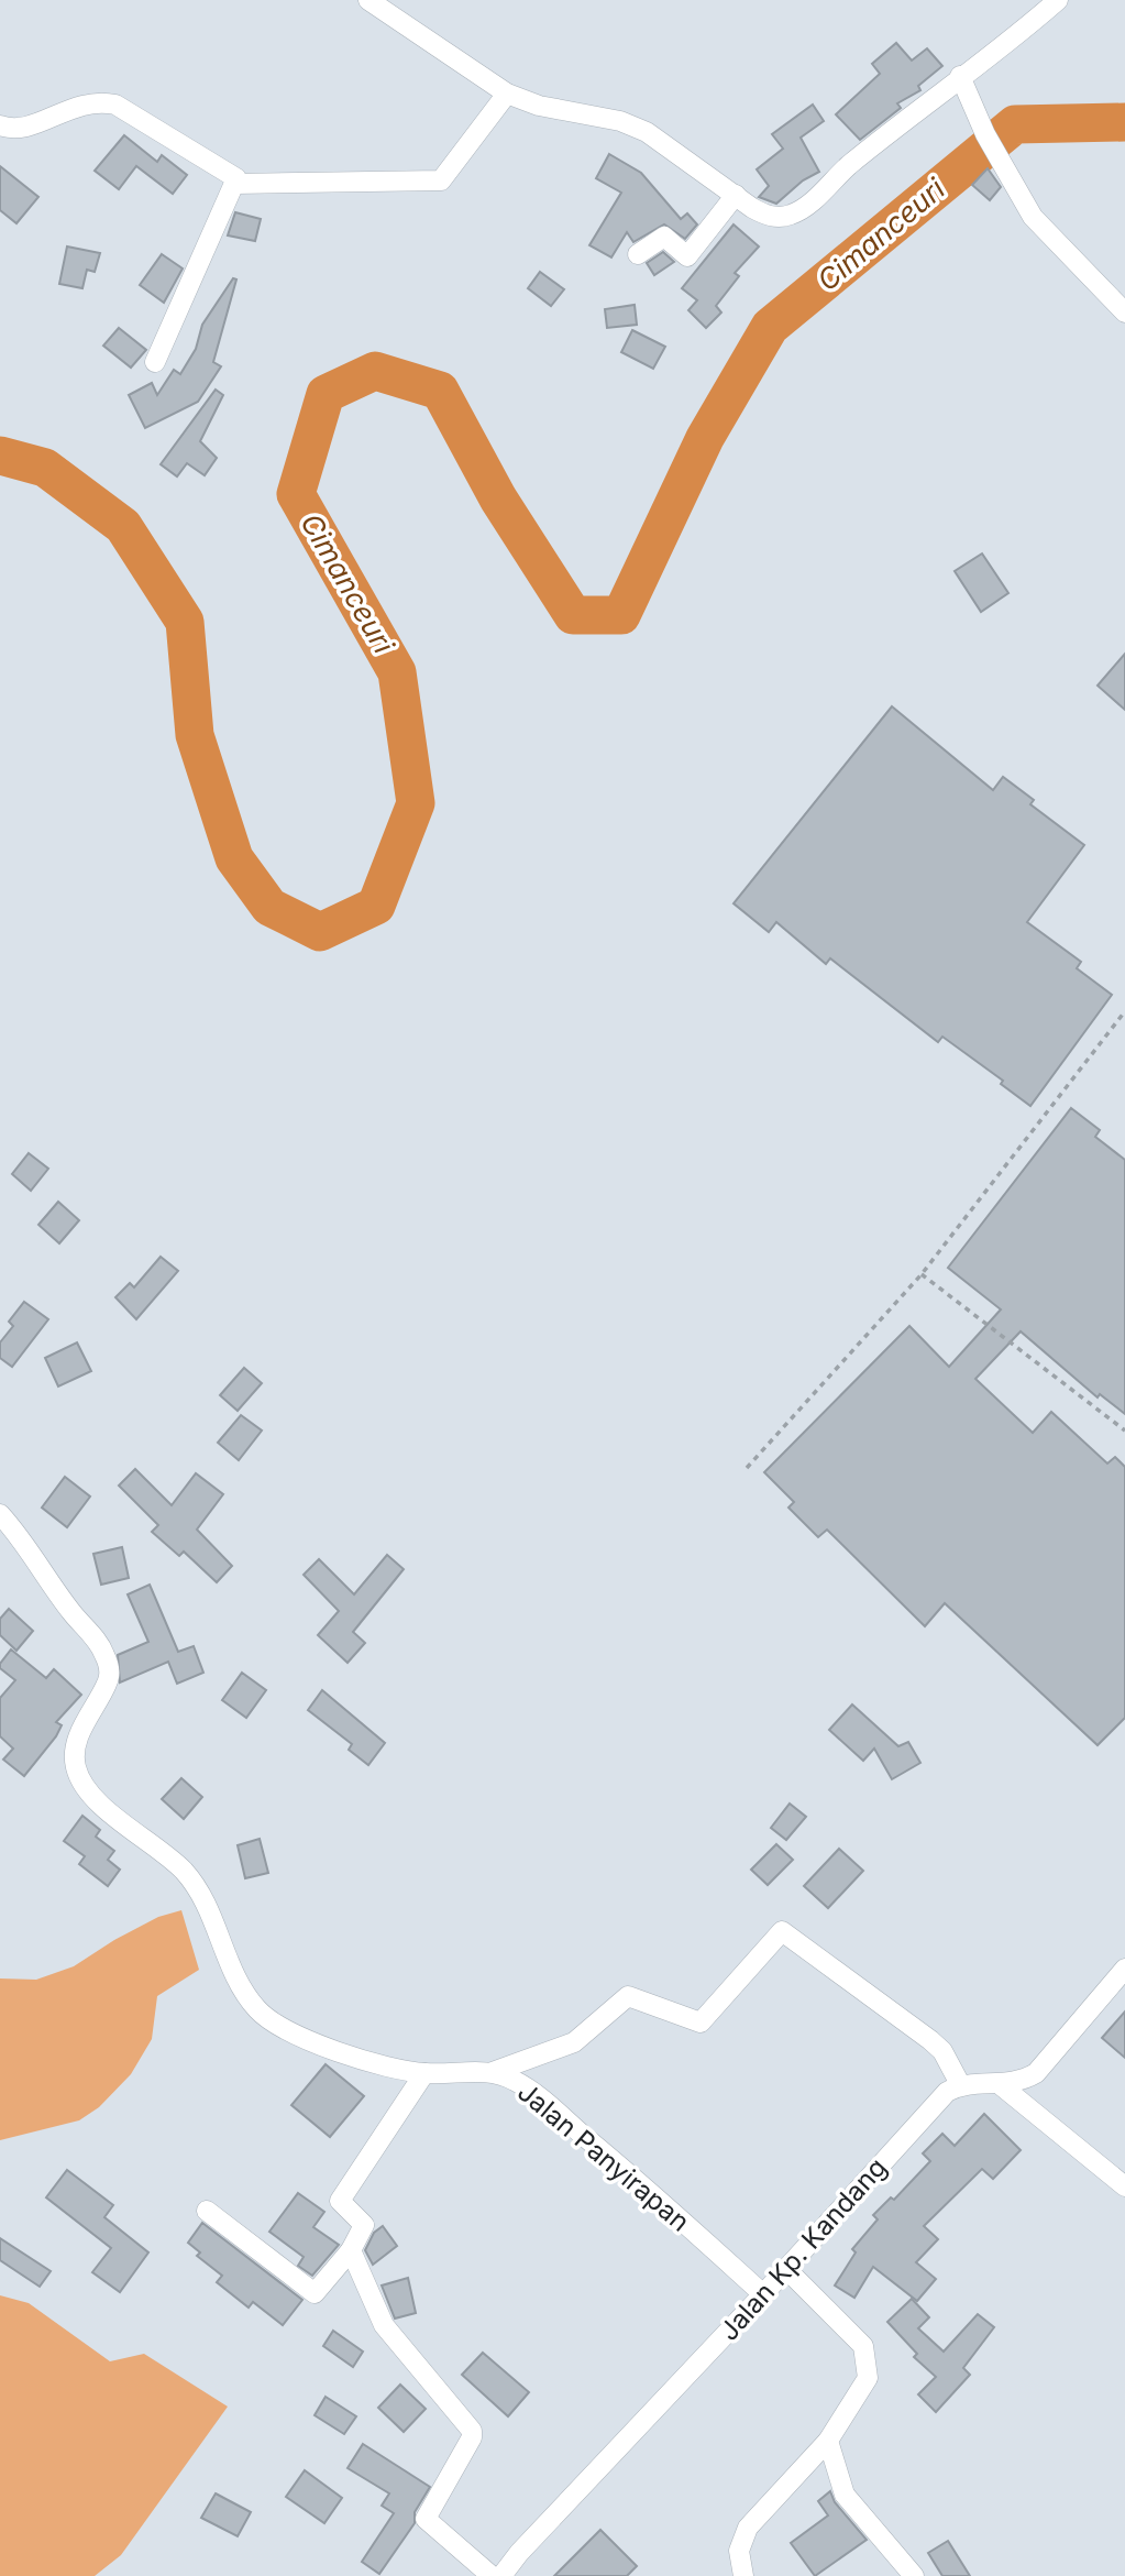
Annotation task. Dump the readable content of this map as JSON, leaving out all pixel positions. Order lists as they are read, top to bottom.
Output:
{
  "streets": {
    "street": ["Jalan Panyirapan", "Jalan Kp. Kandang"]
  },
  "crossings": [
    ["Jalan Panyirapan", "Jalan Kp. Kandang"]
  ],
  "water": ["Cimanceuri"]
}
